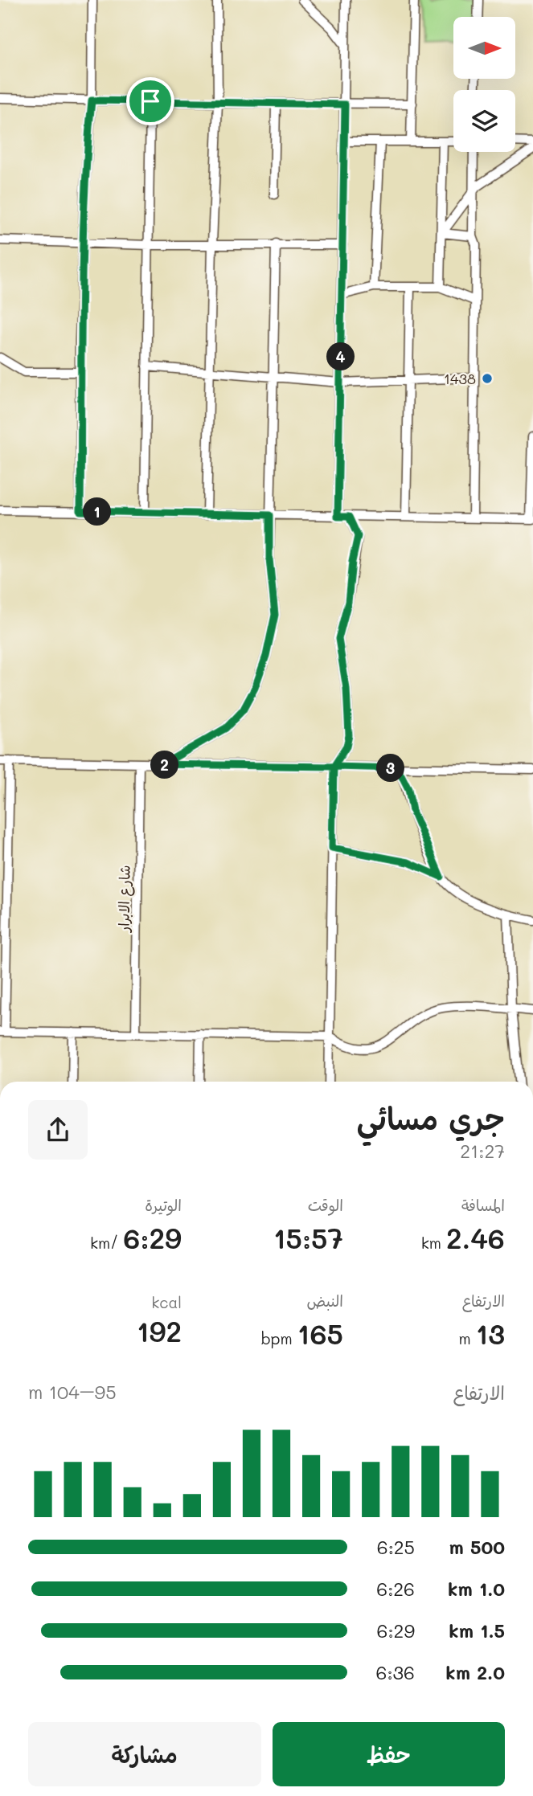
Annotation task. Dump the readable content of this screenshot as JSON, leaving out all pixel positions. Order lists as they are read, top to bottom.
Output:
{
  "streets": {
    "street": ["شارع الابرار"]
  },
  "places": ["1438"],
  "north": "right",
  "page": {
    "pins": [
      "4",
      "1",
      "2",
      "3"
    ],
    "heading": ["جري مسائي", "21:27"],
    "stats": [
      ["المسافة", "2.46 km"],
      ["الوقت", "15:57"],
      ["الوتيرة", "6:29 /km"],
      ["الارتفاع", "13 m"],
      ["النبض", "165 bpm"],
      ["kcal", "192"]
    ],
    "chart": ["الارتفاع", "95–104 m"],
    "list": [
      {
        "name": "500 m",
        "note": "6:25"
      },
      {
        "name": "1.0 km",
        "note": "6:26"
      },
      {
        "name": "1.5 km",
        "note": "6:29"
      },
      {
        "name": "2.0 km",
        "note": "6:36"
      }
    ],
    "buttons": ["حفظ", "مشاركة"]
  }
}
